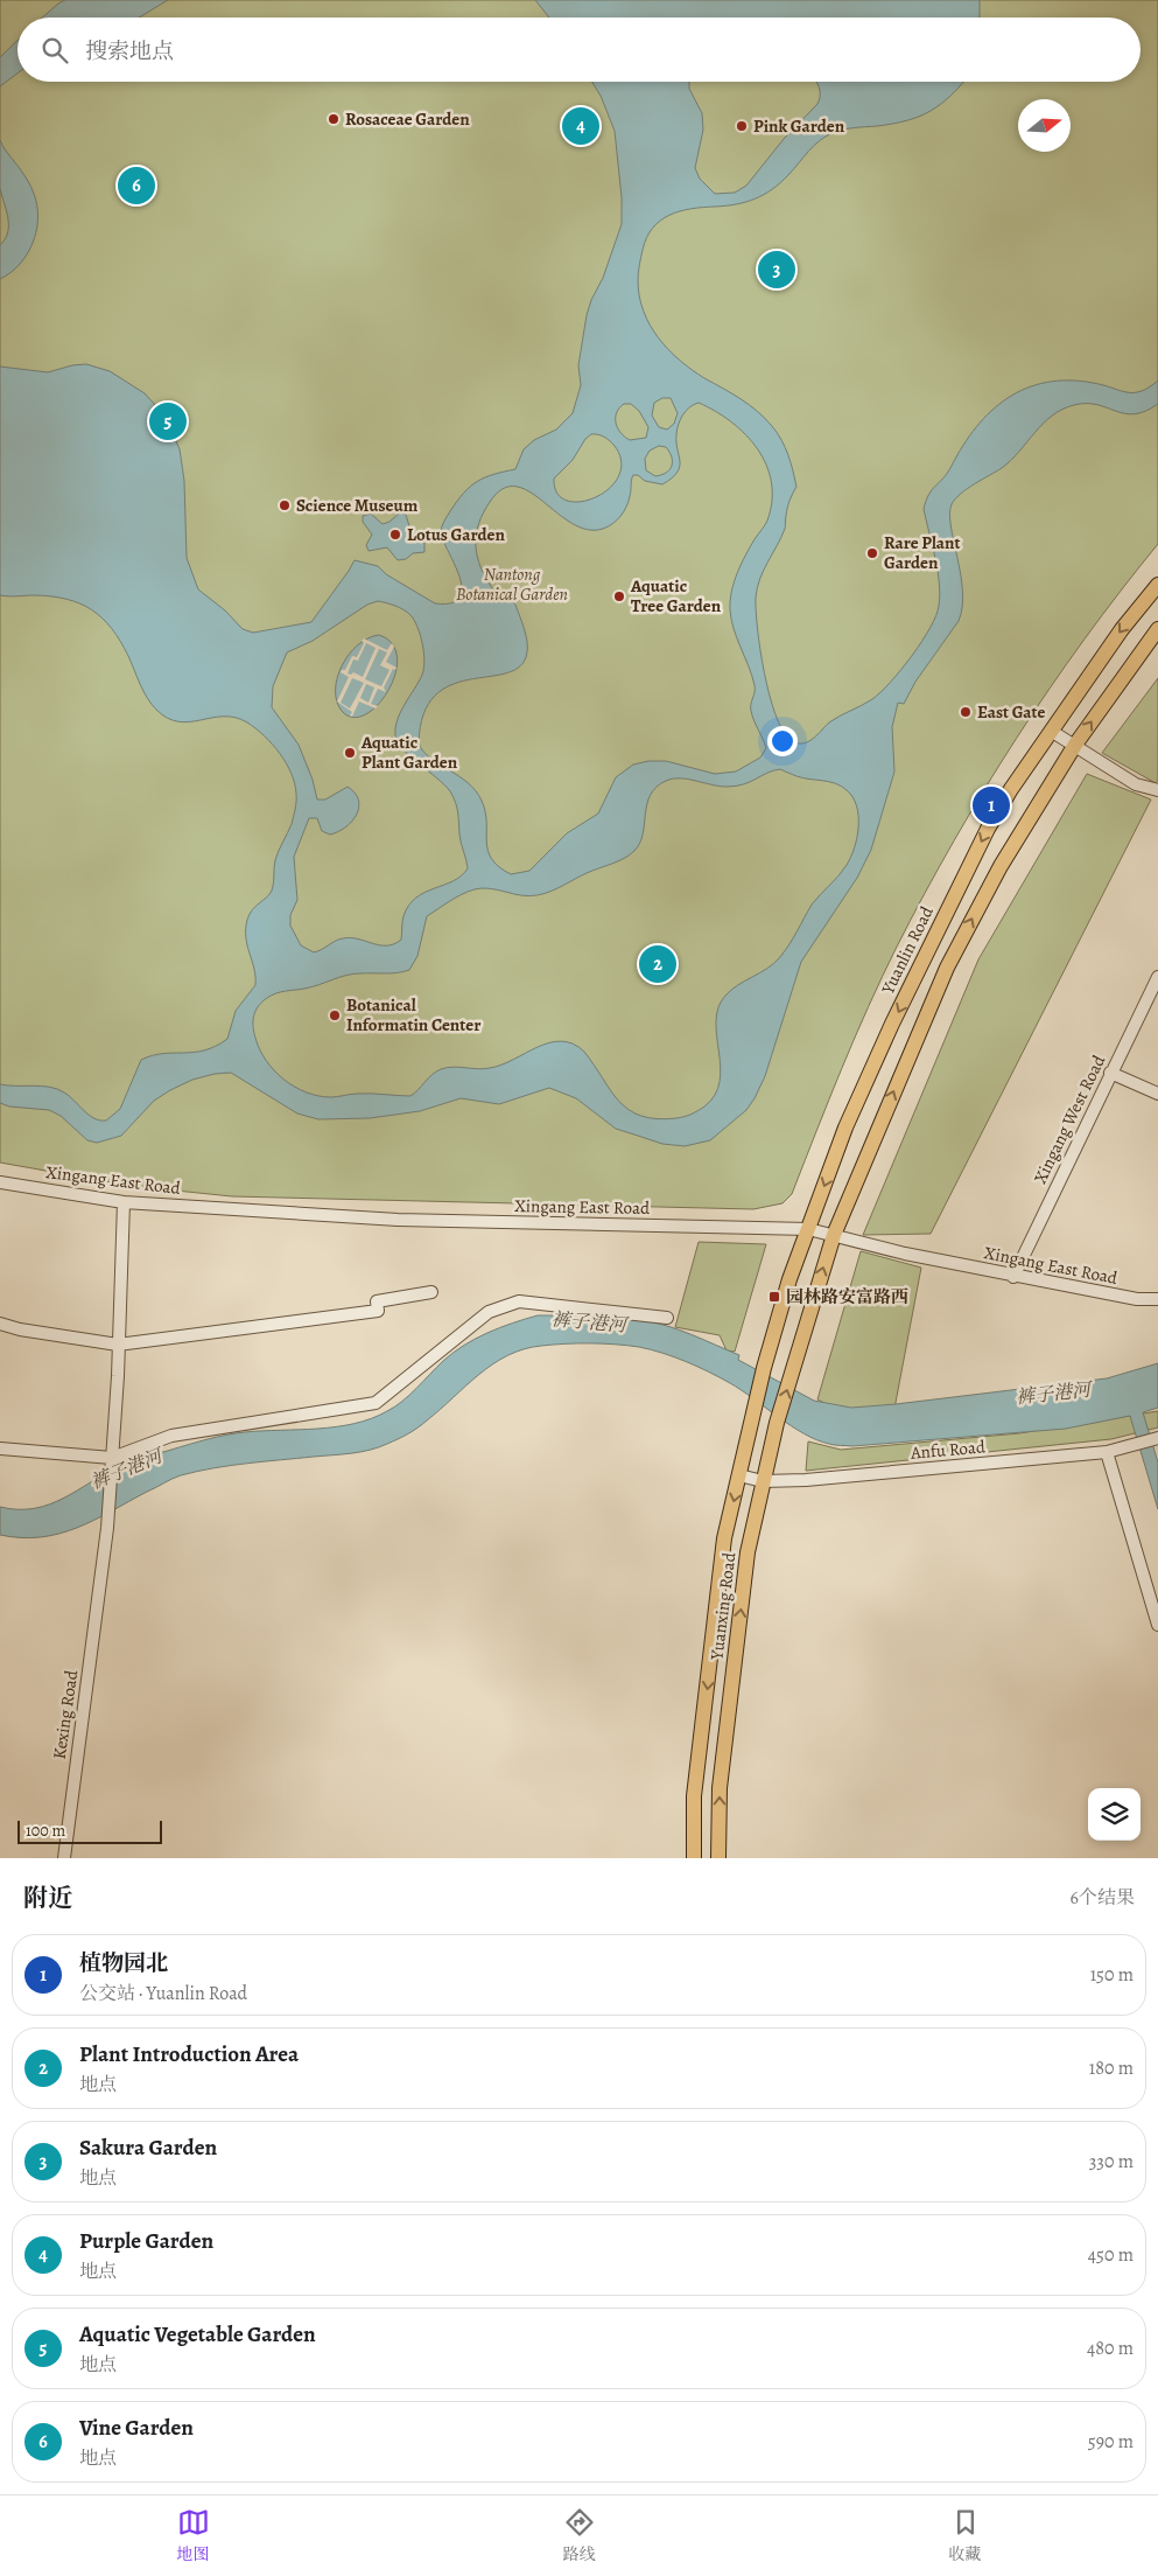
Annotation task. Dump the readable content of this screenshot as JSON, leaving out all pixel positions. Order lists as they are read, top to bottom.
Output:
{
  "streets": {
    "main road": ["Yuanlin Road", "Yuanxing Road"],
    "street": [
      "Xingang West Road",
      "Xingang East Road",
      "Anfu Road",
      "Kexing Road"
    ]
  },
  "crossings": [
    ["Yuanlin Road", "Xingang East Road"],
    ["Yuanlin Road", "Yuanxing Road"],
    ["Xingang West Road", "Xingang East Road"],
    ["Xingang East Road", "Yuanxing Road"],
    ["Xingang East Road", "Kexing Road"],
    ["Anfu Road", "Yuanxing Road"]
  ],
  "water": ["裤子港河"],
  "parks": ["Nantong Botanical Garden"],
  "places": {
    "other": [
      "Rosaceae Garden",
      "Pink Garden",
      "Science Museum",
      "Lotus Garden",
      "Rare Plant Garden",
      "Aquatic Tree Garden",
      "East Gate",
      "Aquatic Plant Garden",
      "Botanical Informatin Center"
    ],
    "transit": ["园林路安富路西"]
  },
  "scale_bar": "100 m",
  "north": "right",
  "page": {
    "search": "搜索地点",
    "pins": [
      "4",
      "6",
      "3",
      "5",
      "1",
      "2"
    ],
    "scale": "100 m",
    "heading": ["附近", "6个结果"],
    "list": [
      {
        "mark": "1",
        "name": "植物园北",
        "note": "公交站 · Yuanlin Road",
        "value": "150 m"
      },
      {
        "mark": "2",
        "name": "Plant Introduction Area",
        "note": "地点",
        "value": "180 m"
      },
      {
        "mark": "3",
        "name": "Sakura Garden",
        "note": "地点",
        "value": "330 m"
      },
      {
        "mark": "4",
        "name": "Purple Garden",
        "note": "地点",
        "value": "450 m"
      },
      {
        "mark": "5",
        "name": "Aquatic Vegetable Garden",
        "note": "地点",
        "value": "480 m"
      },
      {
        "mark": "6",
        "name": "Vine Garden",
        "note": "地点",
        "value": "590 m"
      }
    ],
    "nav": ["地图", "路线", "收藏"]
  }
}
